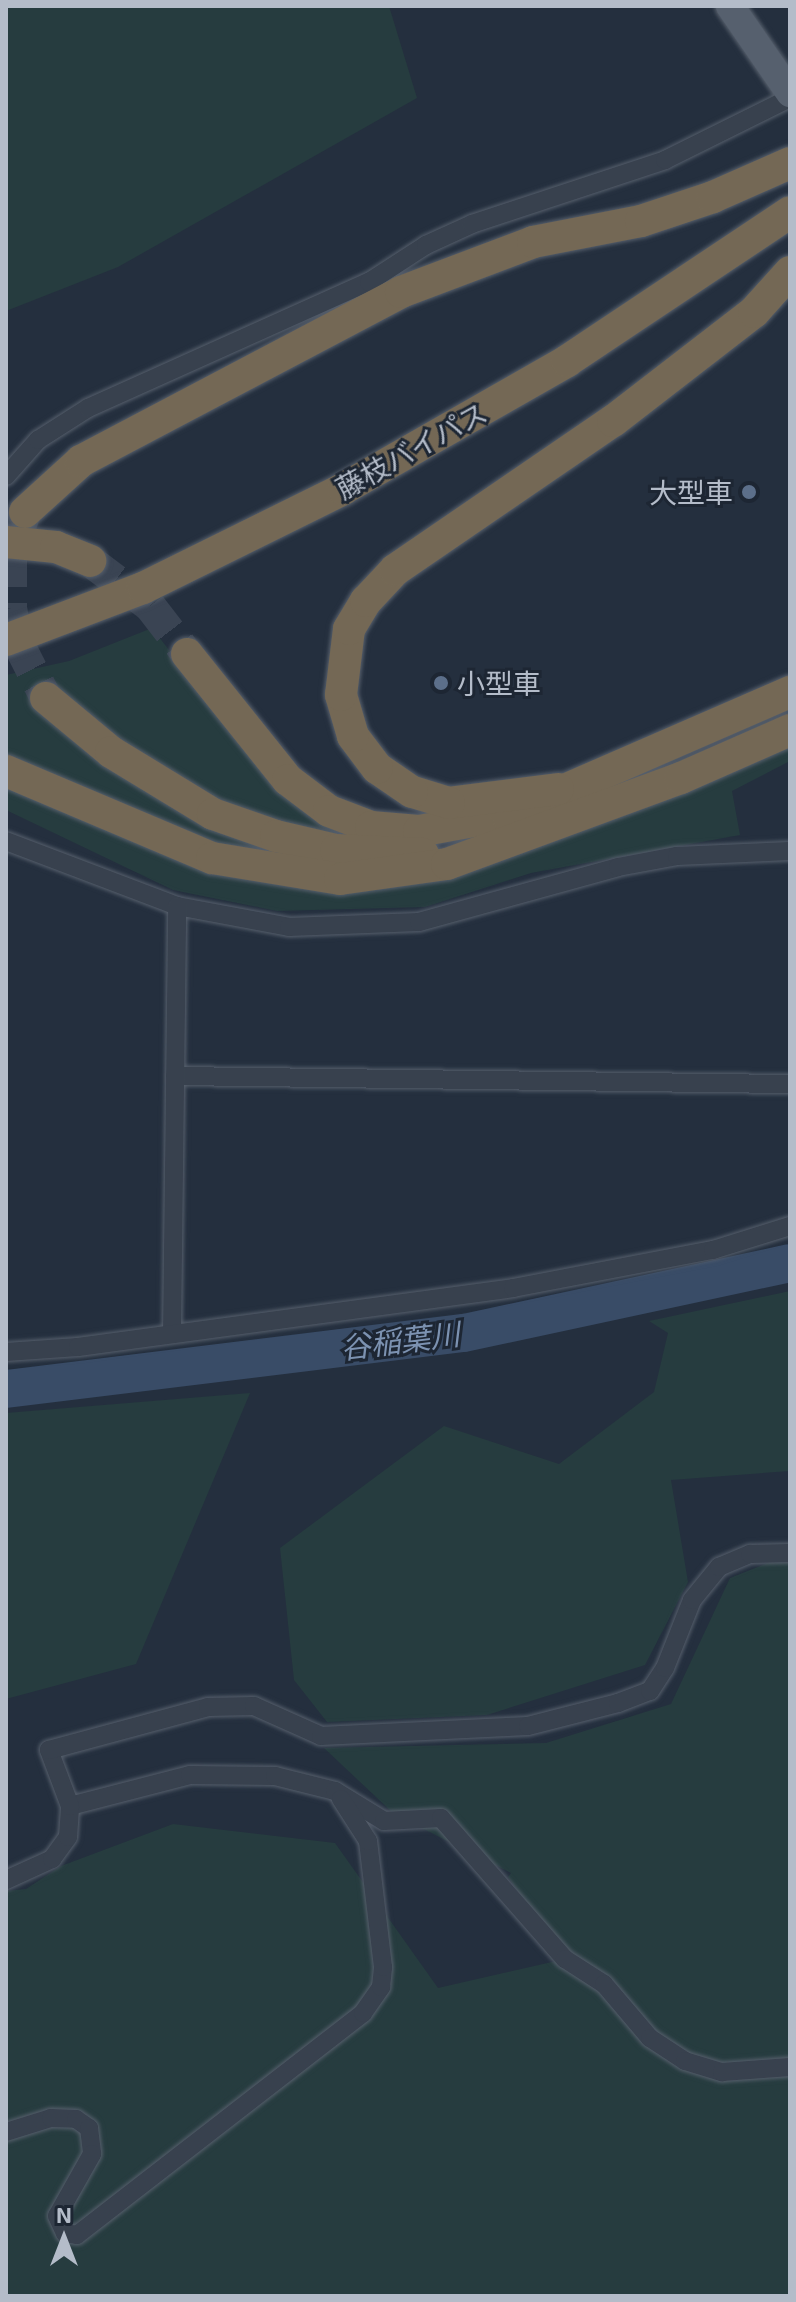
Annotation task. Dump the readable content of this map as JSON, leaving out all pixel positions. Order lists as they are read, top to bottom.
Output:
{
  "streets": {
    "highway": ["藤枝バイパス"]
  },
  "water": ["谷稲葉川"],
  "places": ["大型車", "小型車"],
  "north": "top"
}
